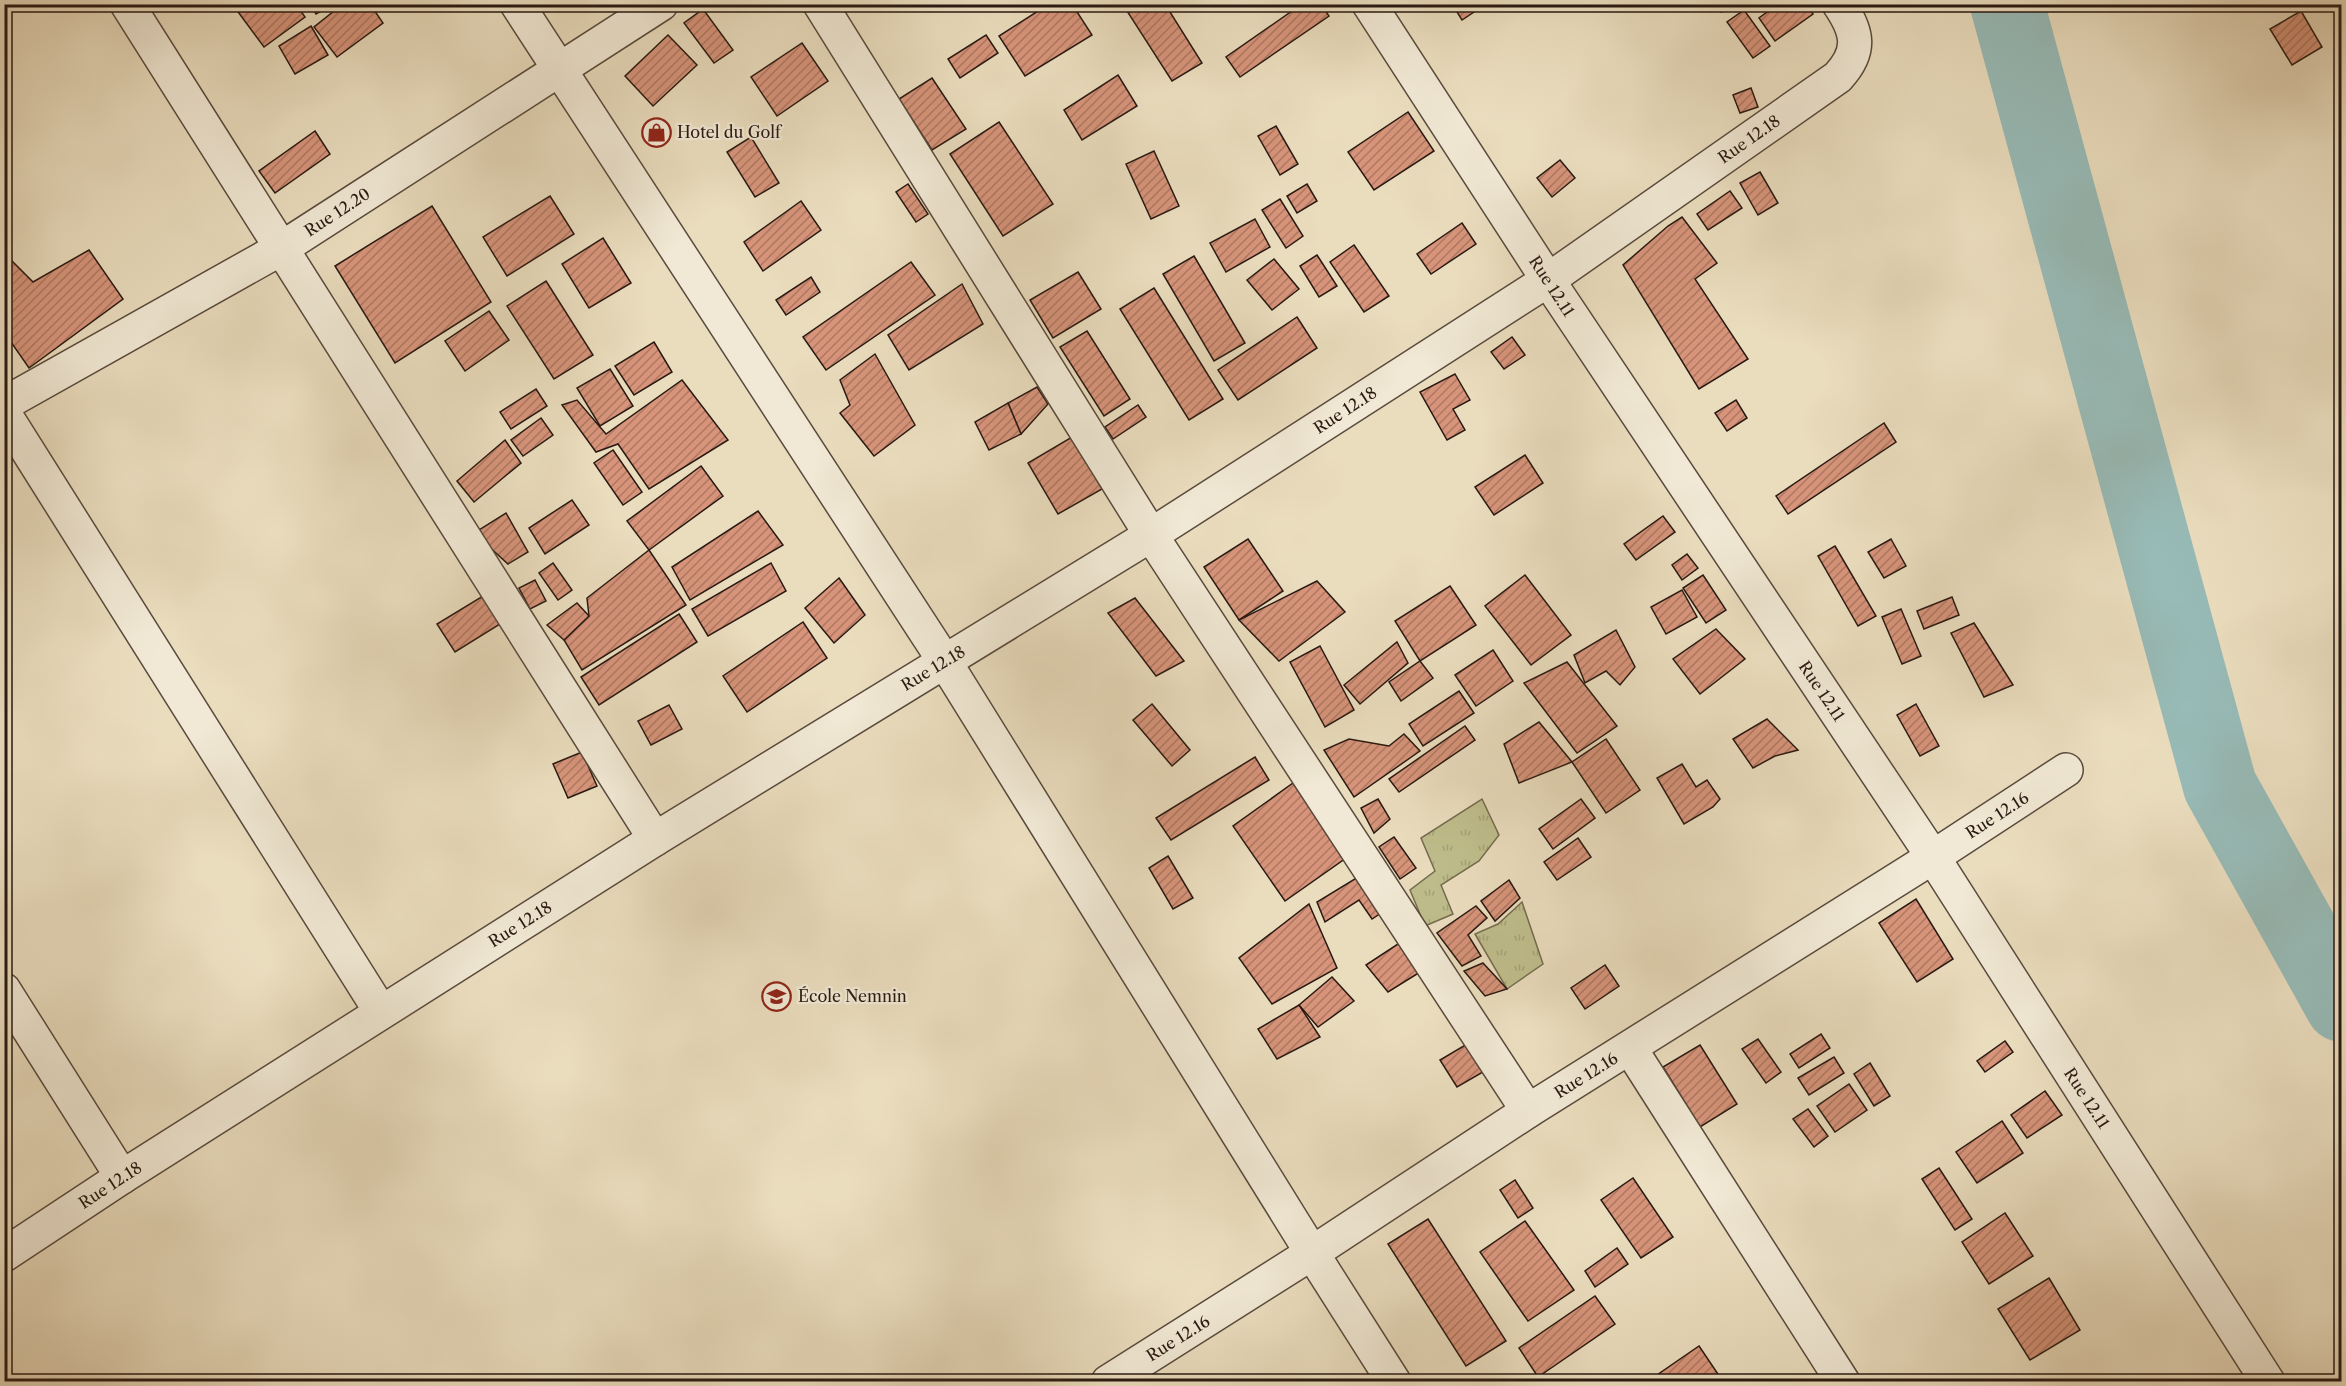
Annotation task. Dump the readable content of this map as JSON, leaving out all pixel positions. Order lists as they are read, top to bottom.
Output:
{
  "streets": {
    "street": [
      "Rue 12.18",
      "Rue 12.20",
      "Rue 12.11",
      "Rue 12.16"
    ]
  },
  "crossings": [
    ["Rue 12.18", "Rue 12.11"],
    ["Rue 12.11", "Rue 12.16"]
  ],
  "places": {
    "shop": ["Hotel du Golf"],
    "school or university": ["École Nemnin"]
  }
}
